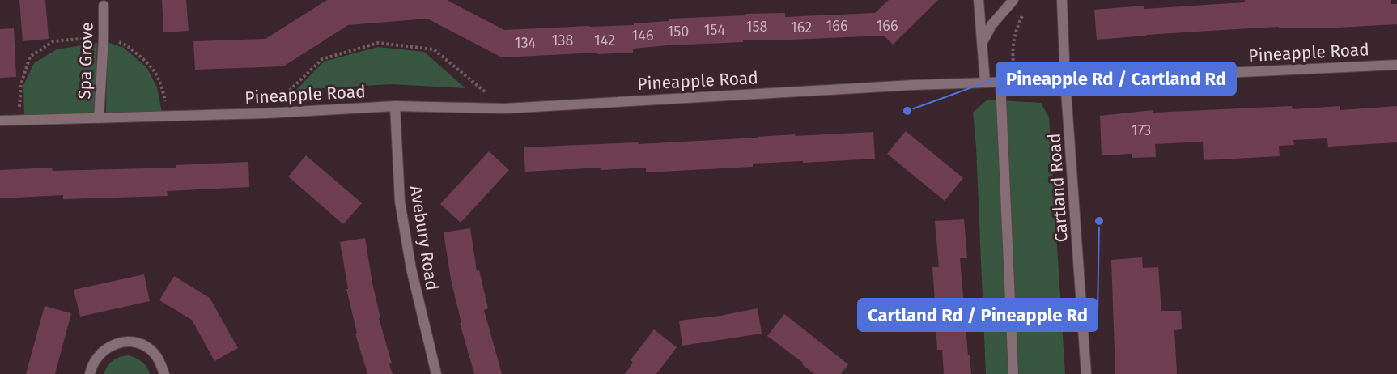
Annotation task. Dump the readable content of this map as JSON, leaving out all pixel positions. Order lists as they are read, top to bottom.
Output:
{
  "streets": {
    "street": [
      "Pineapple Road",
      "Spa Grove",
      "Cartland Road",
      "Avebury Road"
    ]
  },
  "crossings": [
    ["Pineapple Road", "Spa Grove"],
    ["Pineapple Road", "Cartland Road"],
    ["Pineapple Road", "Avebury Road"]
  ],
  "places": ["Pineapple Rd / Cartland Rd", "Cartland Rd / Pineapple Rd"],
  "house_numbers": [
    "166",
    "166",
    "158",
    "162",
    "154",
    "150",
    "146",
    "138",
    "142",
    "134",
    "173"
  ]
}
